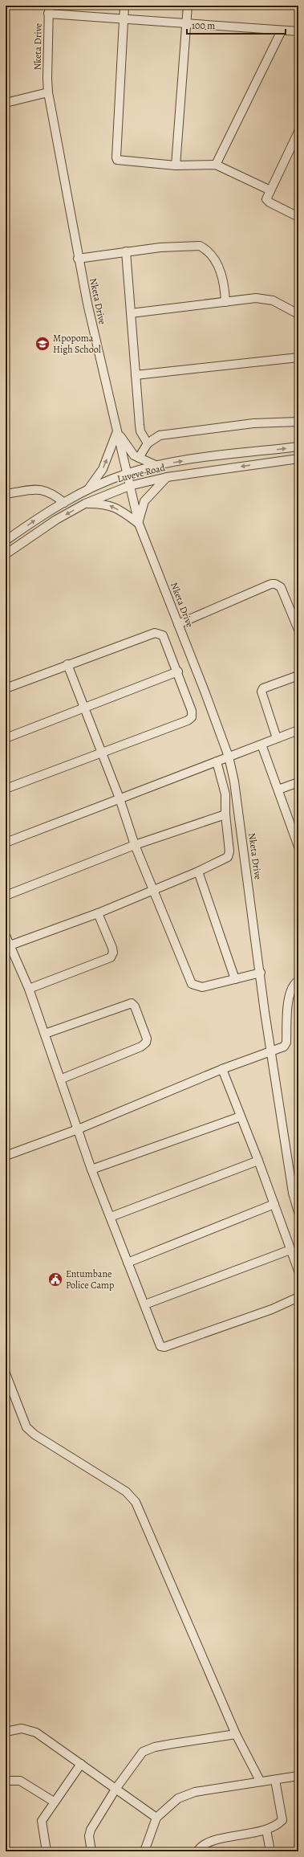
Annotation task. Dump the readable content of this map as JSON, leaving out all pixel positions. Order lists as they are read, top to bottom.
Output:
{
  "streets": {
    "street": ["Nketa Drive", "Luveve Road"]
  },
  "crossings": [
    ["Nketa Drive", "Luveve Road"]
  ],
  "places": {
    "school or university": ["Mpopoma High School"],
    "public building": ["Entumbane Police Camp"]
  },
  "scale_bar": "100 m"
}
